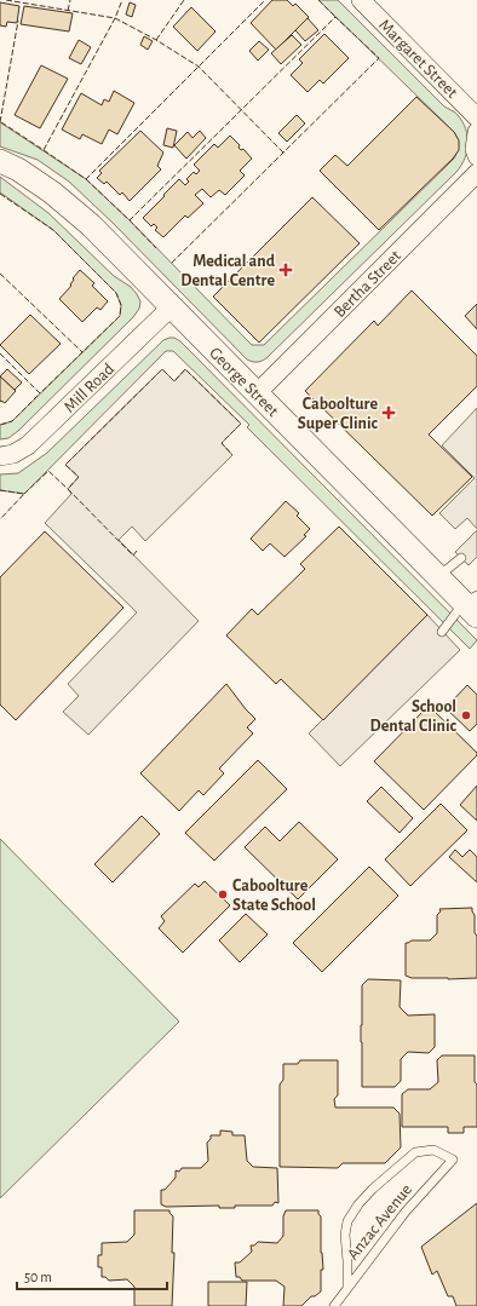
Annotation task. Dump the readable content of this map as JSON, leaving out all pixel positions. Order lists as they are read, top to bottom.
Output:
{
  "streets": {
    "street": [
      "Margaret Street",
      "Bertha Street",
      "George Street",
      "Mill Road"
    ],
    "lane": ["Anzac Avenue"]
  },
  "crossings": [
    ["Bertha Street", "George Street"],
    ["George Street", "Mill Road"]
  ],
  "places": {
    "health": ["Medical and Dental Centre", "Caboolture Super Clinic"],
    "other": ["School Dental Clinic", "Caboolture State School"]
  },
  "scale_bar": "50 m"
}
